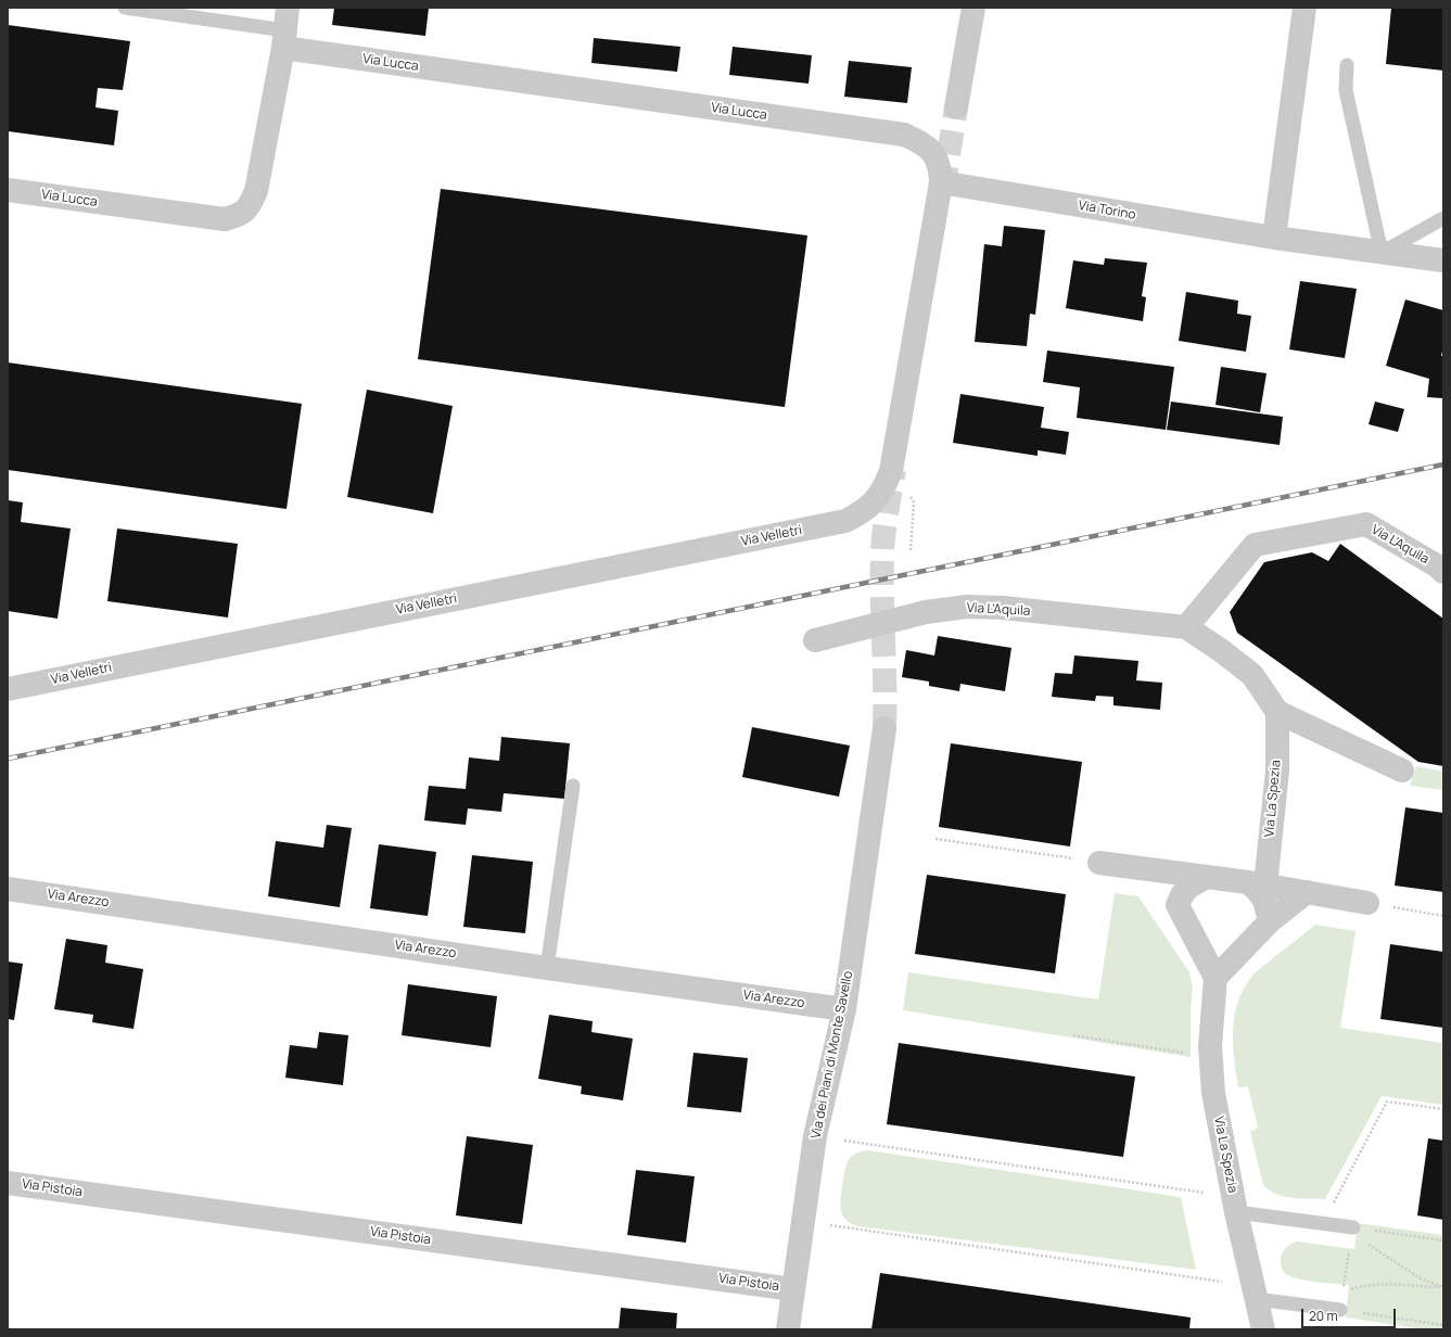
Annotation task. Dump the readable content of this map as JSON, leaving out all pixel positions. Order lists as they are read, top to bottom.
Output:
{
  "streets": {
    "street": [
      "Via Lucca",
      "Via Torino",
      "Via Velletri",
      "Via L'Aquila",
      "Via La Spezia",
      "Via Arezzo",
      "Via dei Piani di Monte Savello",
      "Via Pistoia"
    ]
  },
  "crossings": [
    ["Via Lucca", "Via Torino"],
    ["Via Lucca", "Via Velletri"],
    ["Via Torino", "Via Velletri"],
    ["Via L'Aquila", "Via La Spezia"],
    ["Via Arezzo", "Via dei Piani di Monte Savello"],
    ["Via dei Piani di Monte Savello", "Via Pistoia"]
  ],
  "scale_bar": "20 m"
}
